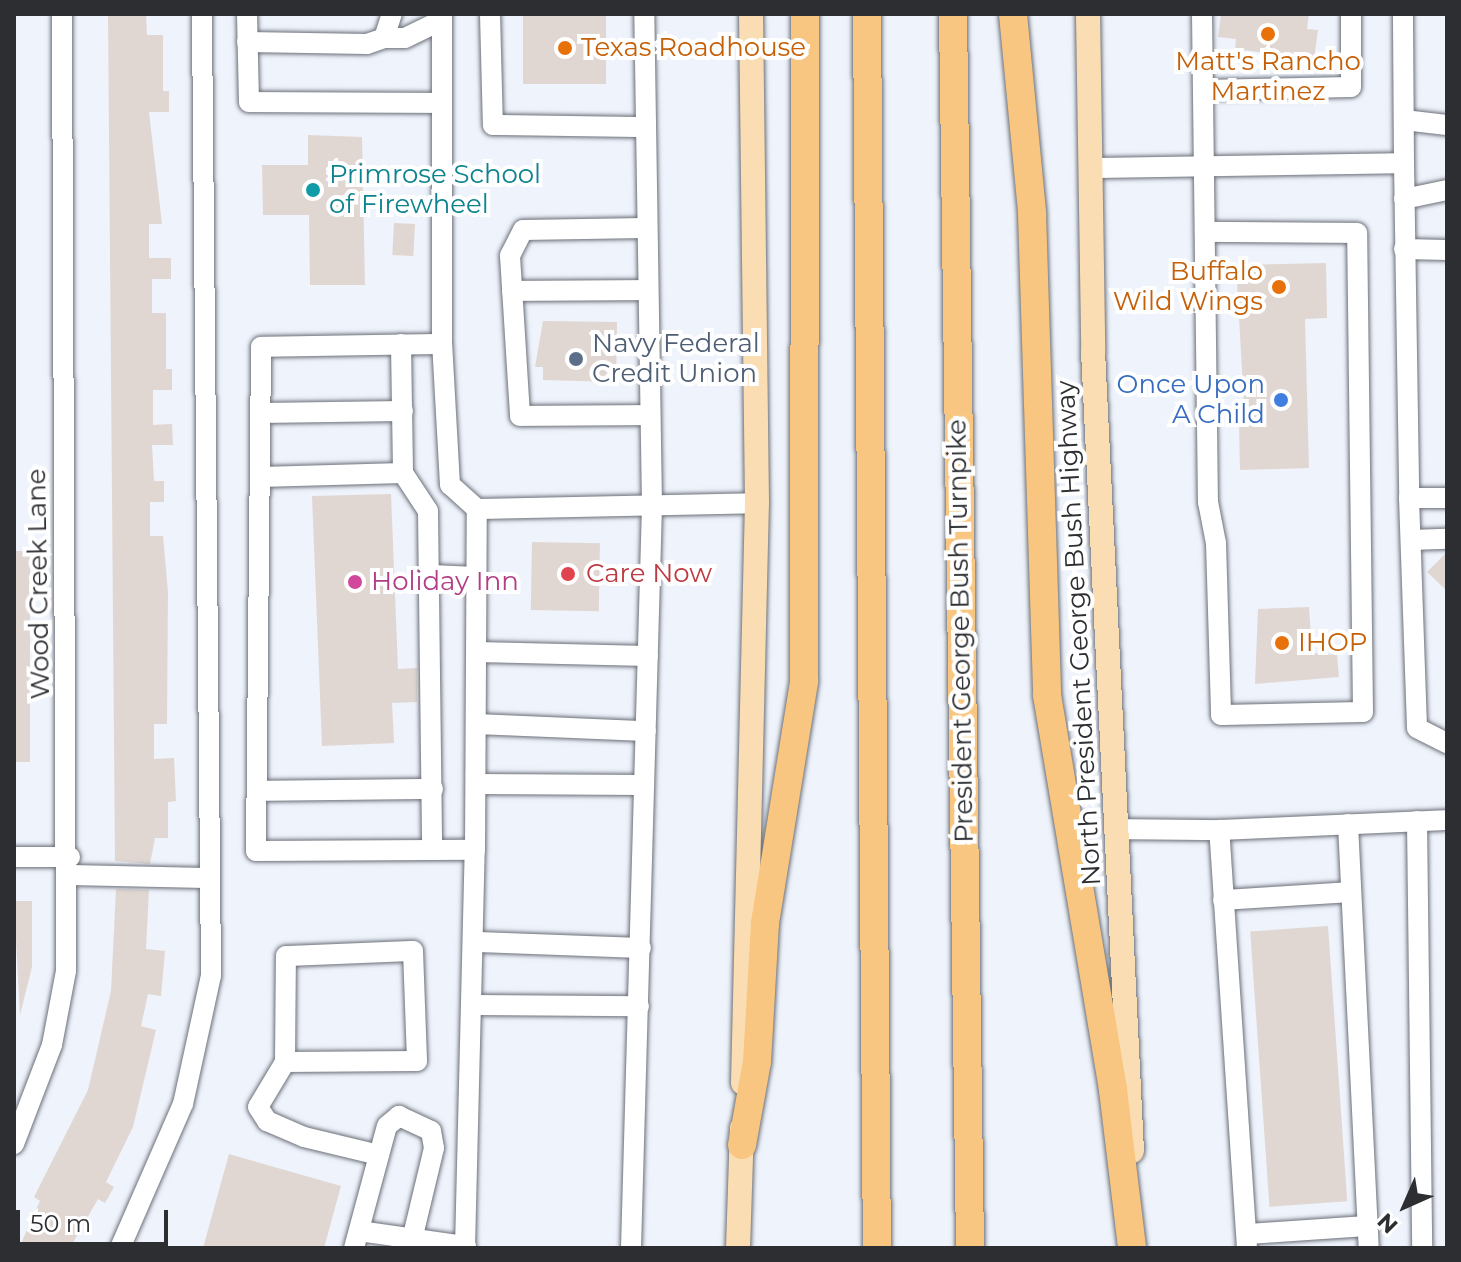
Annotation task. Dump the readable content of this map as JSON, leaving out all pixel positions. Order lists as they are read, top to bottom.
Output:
{
  "streets": {
    "highway": ["President George Bush Turnpike"],
    "main road": ["North President George Bush Highway"],
    "street": ["Wood Creek Lane"]
  },
  "places": [
    "Matt's Rancho Martinez",
    "Texas Roadhouse",
    "Primrose School of Firewheel",
    "Buffalo Wild Wings",
    "Navy Federal Credit Union",
    "Once Upon A Child",
    "Care Now",
    "Holiday Inn",
    "IHOP"
  ],
  "scale_bar": "50 m",
  "north": "bottom left"
}
